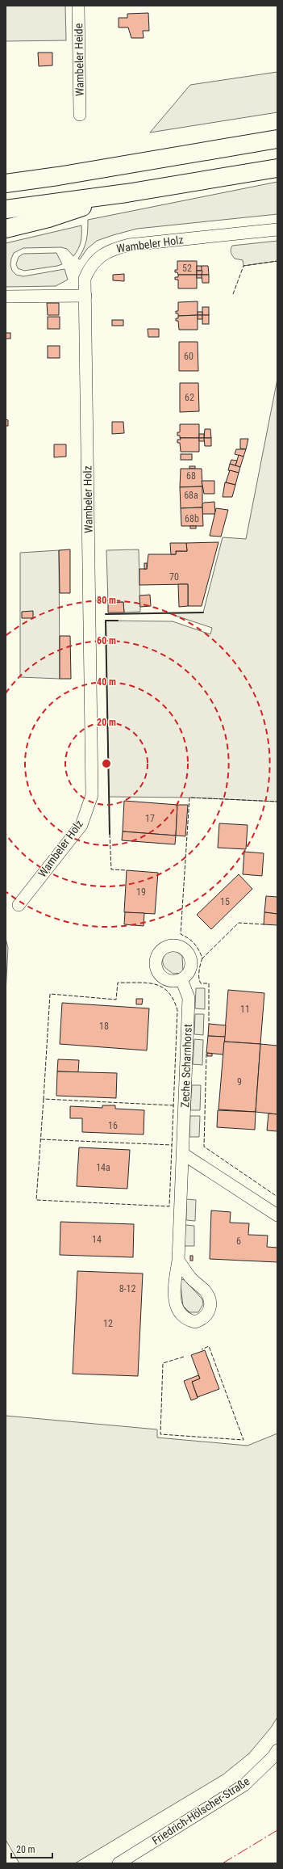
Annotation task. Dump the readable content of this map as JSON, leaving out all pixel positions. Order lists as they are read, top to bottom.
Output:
{
  "streets": {
    "street": [
      "Wambeler Heide",
      "Wambeler Holz",
      "Zeche Scharnhorst",
      "Friedrich-Hölscher-Straße"
    ]
  },
  "house_numbers": [
    "52",
    "60",
    "62",
    "68",
    "68a",
    "68b",
    "70",
    "17",
    "19",
    "15",
    "11",
    "18",
    "9",
    "16",
    "14a",
    "14",
    "6",
    "8-12",
    "12"
  ],
  "scale_bar": "20 m",
  "rings": [
    "80 m",
    "60 m",
    "40 m",
    "20 m"
  ]
}
